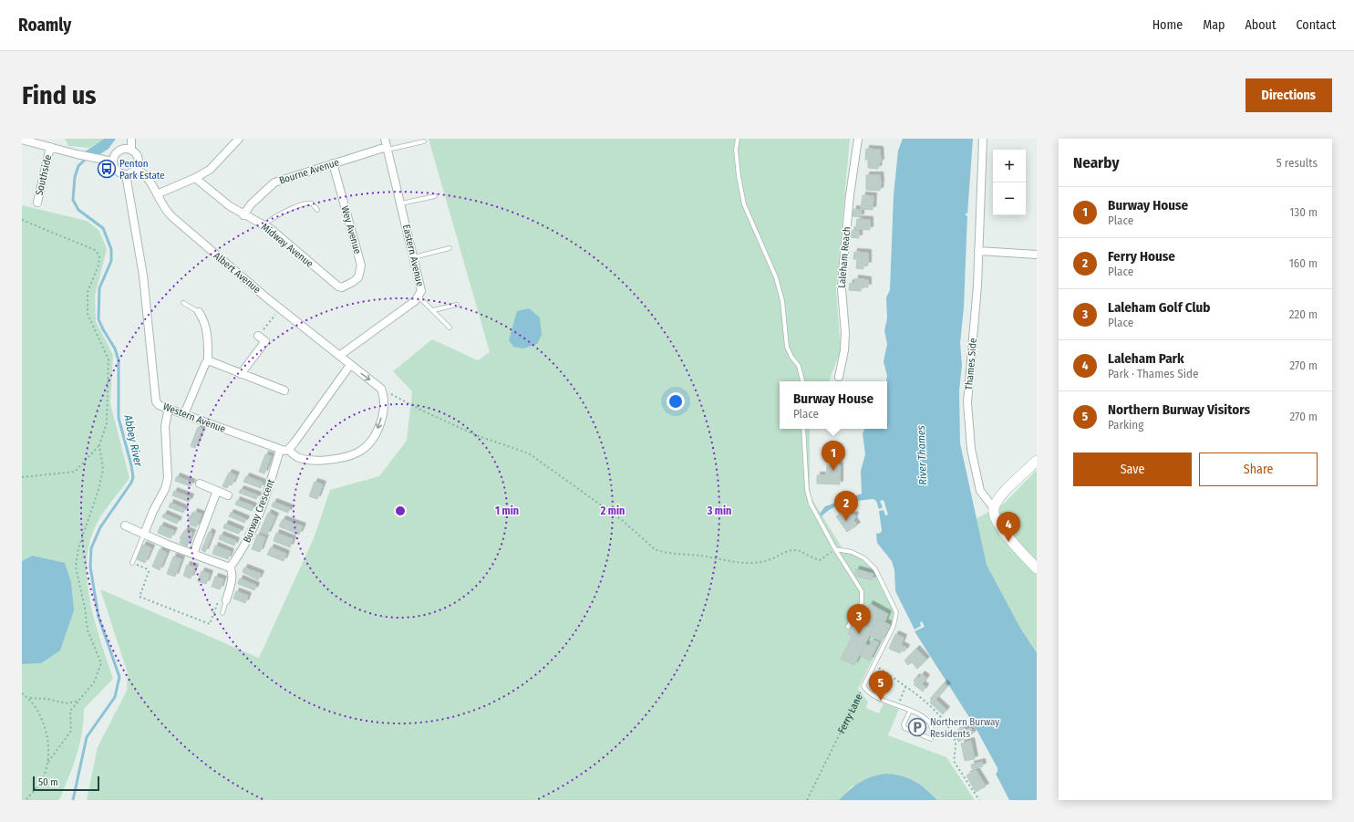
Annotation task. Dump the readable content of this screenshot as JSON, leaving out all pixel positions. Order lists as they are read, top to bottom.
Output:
{
  "streets": {
    "street": [
      "Bourne Avenue",
      "Southside",
      "Wey Avenue",
      "Midway Avenue",
      "Eastern Avenue",
      "Laleham Reach",
      "Albert Avenue",
      "Thames Side",
      "Western Avenue",
      "Burway Crescent"
    ],
    "lane": ["Ferry Lane"]
  },
  "crossings": [
    ["Bourne Avenue", "Wey Avenue"],
    ["Bourne Avenue", "Midway Avenue"],
    ["Bourne Avenue", "Eastern Avenue"],
    ["Wey Avenue", "Midway Avenue"],
    ["Eastern Avenue", "Albert Avenue"],
    ["Albert Avenue", "Western Avenue"],
    ["Western Avenue", "Burway Crescent"]
  ],
  "water": ["Abbey River", "River Thames"],
  "places": {
    "bus stop": ["Penton Park Estate"],
    "parking": ["Northern Burway Residents"]
  },
  "scale_bar": "50 m",
  "page": {
    "header": "Roamly",
    "nav": [
      "Home",
      "Map",
      "About",
      "Contact"
    ],
    "buttons": [
      "Directions",
      ["Save", "Share"]
    ],
    "title": "Find us",
    "heading": ["Nearby", "5 results"],
    "map_buttons": ["+", "−"],
    "list": [
      {
        "mark": "1",
        "name": "Burway House",
        "note": "Place",
        "value": "130 m"
      },
      {
        "mark": "2",
        "name": "Ferry House",
        "note": "Place",
        "value": "160 m"
      },
      {
        "mark": "3",
        "name": "Laleham Golf Club",
        "note": "Place",
        "value": "220 m"
      },
      {
        "mark": "4",
        "name": "Laleham Park",
        "note": "Park · Thames Side",
        "value": "270 m"
      },
      {
        "mark": "5",
        "name": "Northern Burway Visitors",
        "note": "Parking",
        "value": "270 m"
      }
    ],
    "popup": ["Burway House", "Place"],
    "pins": [
      "1",
      "2",
      "4",
      "3",
      "5"
    ],
    "scale": "50 m"
  },
  "rings": ["1 min", "2 min", "3 min"]
}
